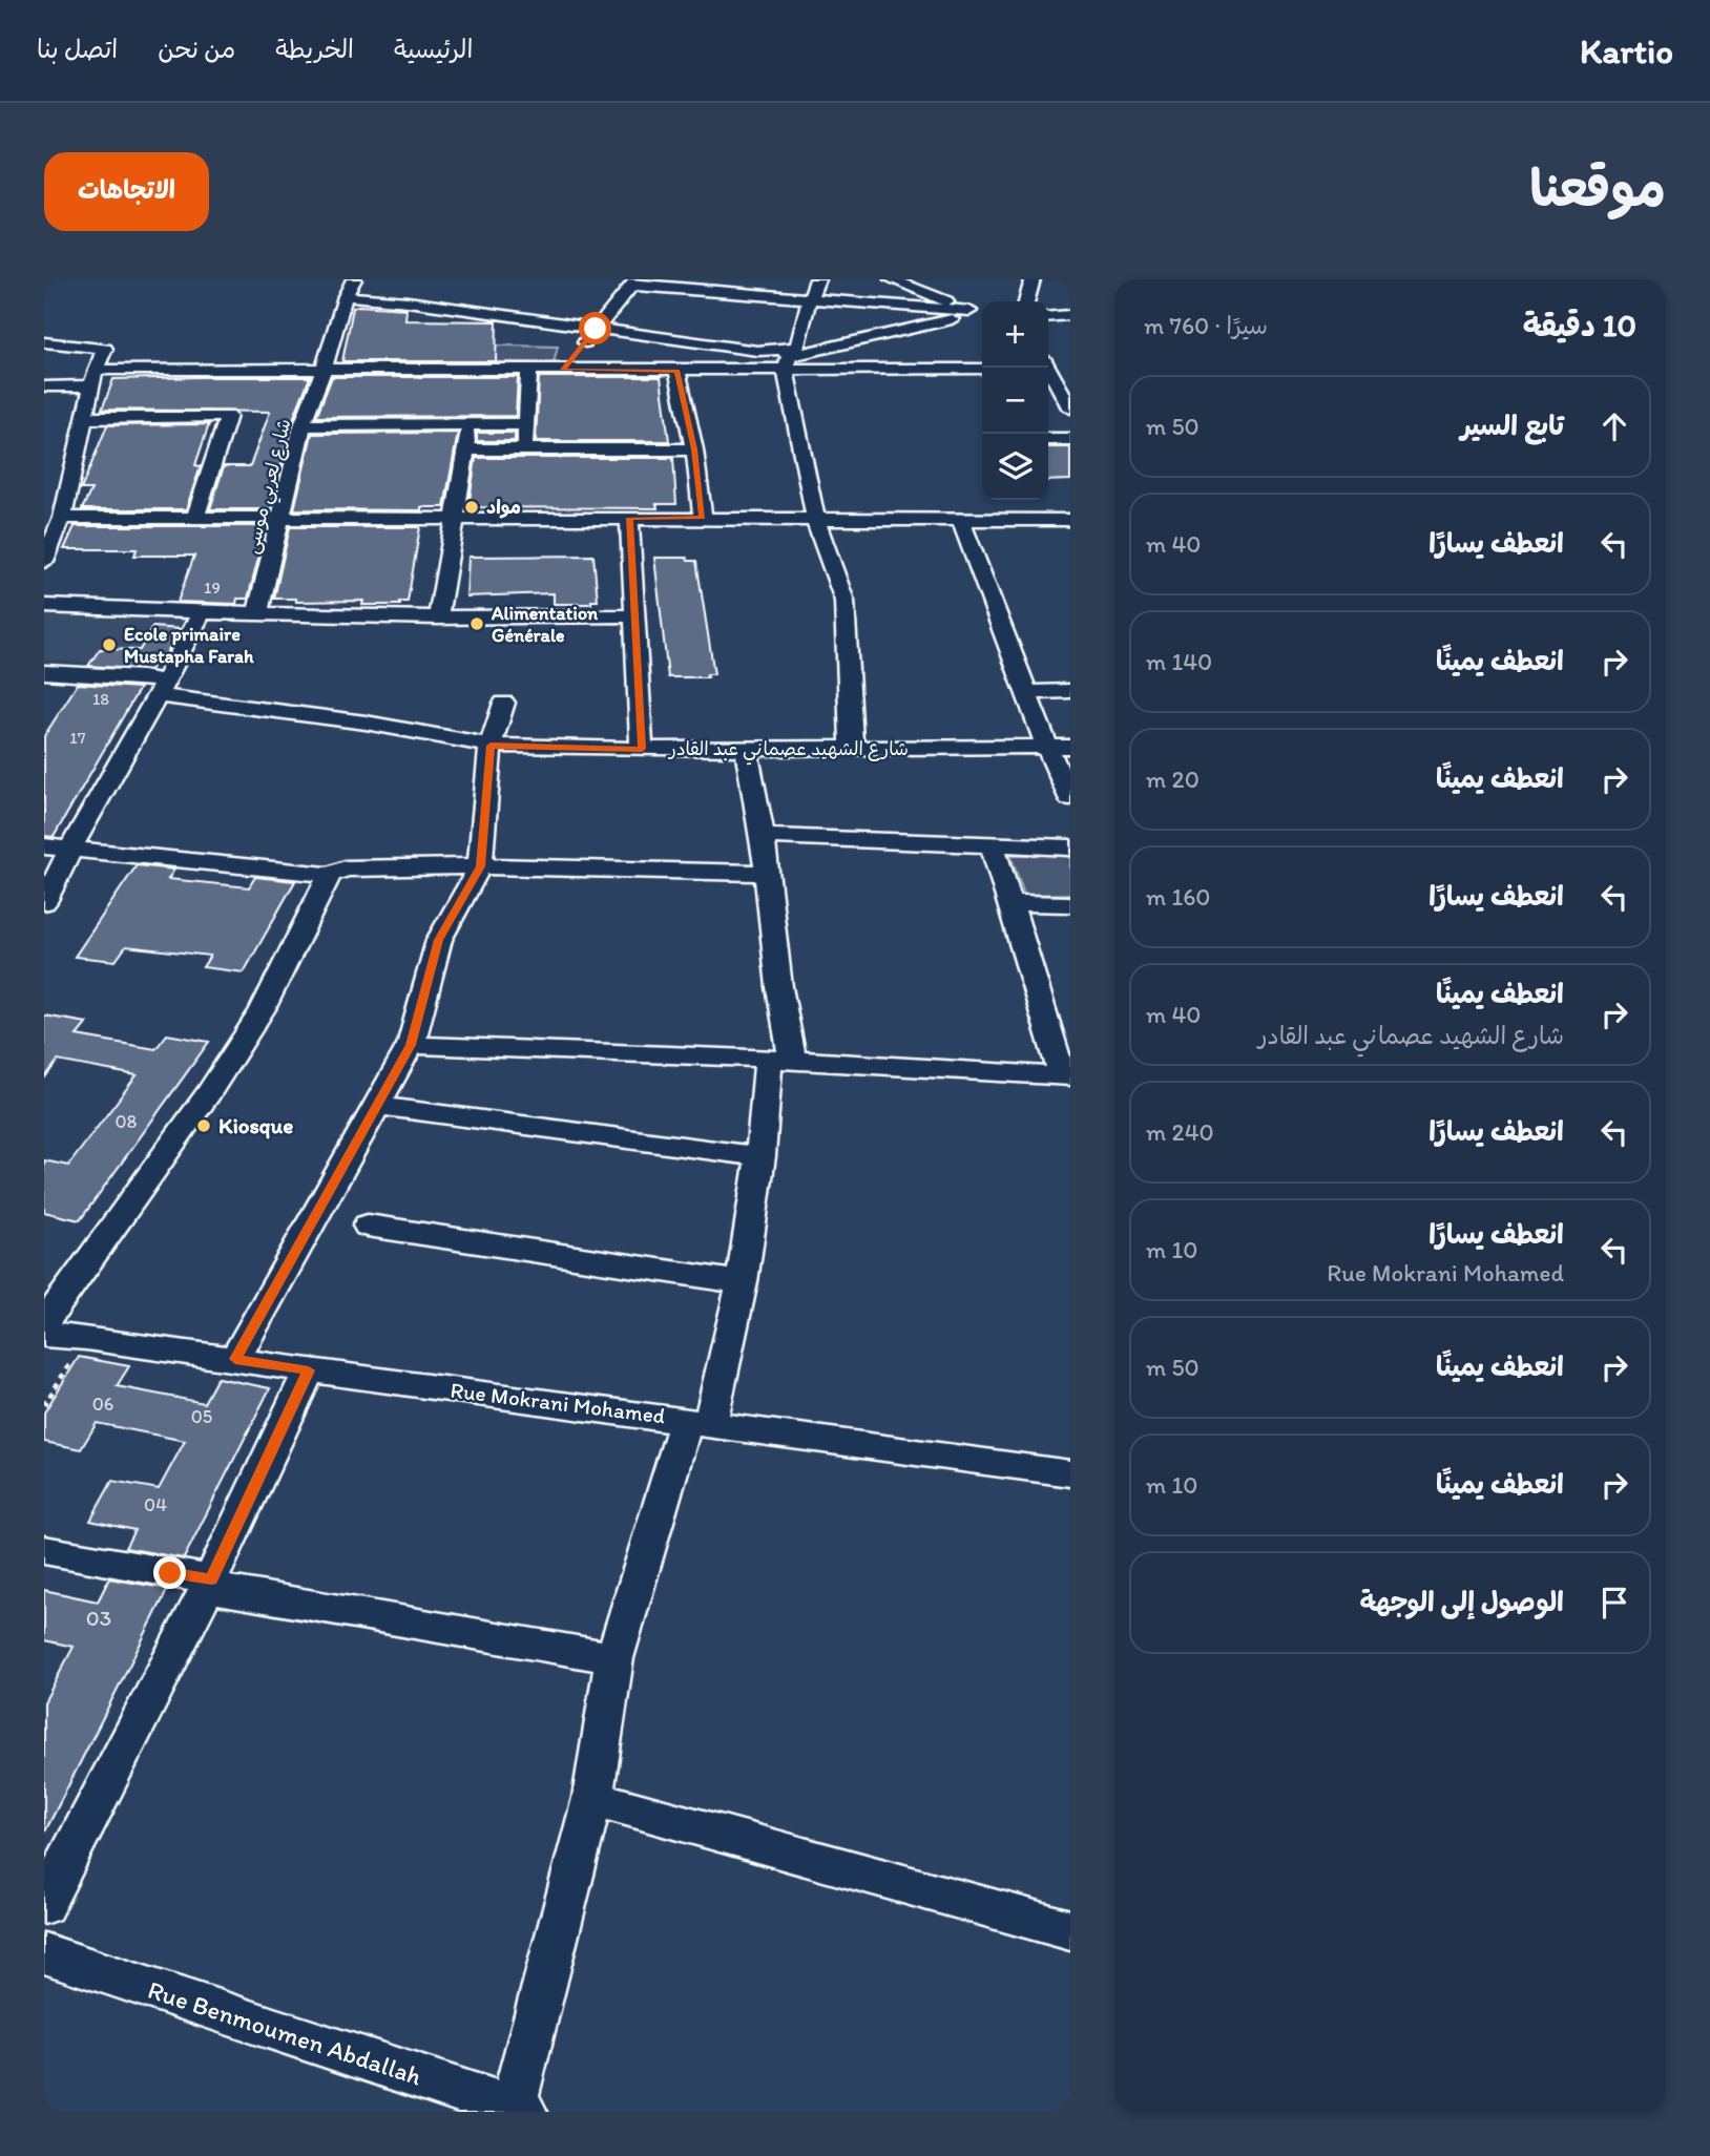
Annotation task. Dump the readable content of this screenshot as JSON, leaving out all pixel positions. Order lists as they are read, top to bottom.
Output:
{
  "streets": {
    "street": [
      "شارع لعربي موسى",
      "شارع الشهيد عصماني عبد القادر",
      "Rue Mokrani Mohamed",
      "Rue Benmoumen Abdallah"
    ]
  },
  "places": [
    "مواد",
    "Alimentation Générale",
    "Ecole primaire Mustapha Farah",
    "Kiosque"
  ],
  "house_numbers": [
    "19",
    "18",
    "17",
    "08",
    "06",
    "05",
    "04",
    "03"
  ],
  "page": {
    "header": "Kartio",
    "nav": [
      "الرئيسية",
      "الخريطة",
      "من نحن",
      "اتصل بنا"
    ],
    "title": "موقعنا",
    "buttons": "الاتجاهات",
    "heading": ["10 دقيقة", "سيرًا · 760 m"],
    "map_buttons": ["+", "−"],
    "list": [
      ["تابع السير", "50 m"],
      ["انعطف يسارًا", "40 m"],
      ["انعطف يمينًا", "140 m"],
      ["انعطف يمينًا", "20 m"],
      ["انعطف يسارًا", "160 m"],
      ["انعطف يمينًا", "شارع الشهيد عصماني عبد القادر", "40 m"],
      ["انعطف يسارًا", "240 m"],
      ["انعطف يسارًا", "Rue Mokrani Mohamed", "10 m"],
      ["انعطف يمينًا", "50 m"],
      ["انعطف يمينًا", "10 m"],
      "الوصول إلى الوجهة"
    ]
  }
}
